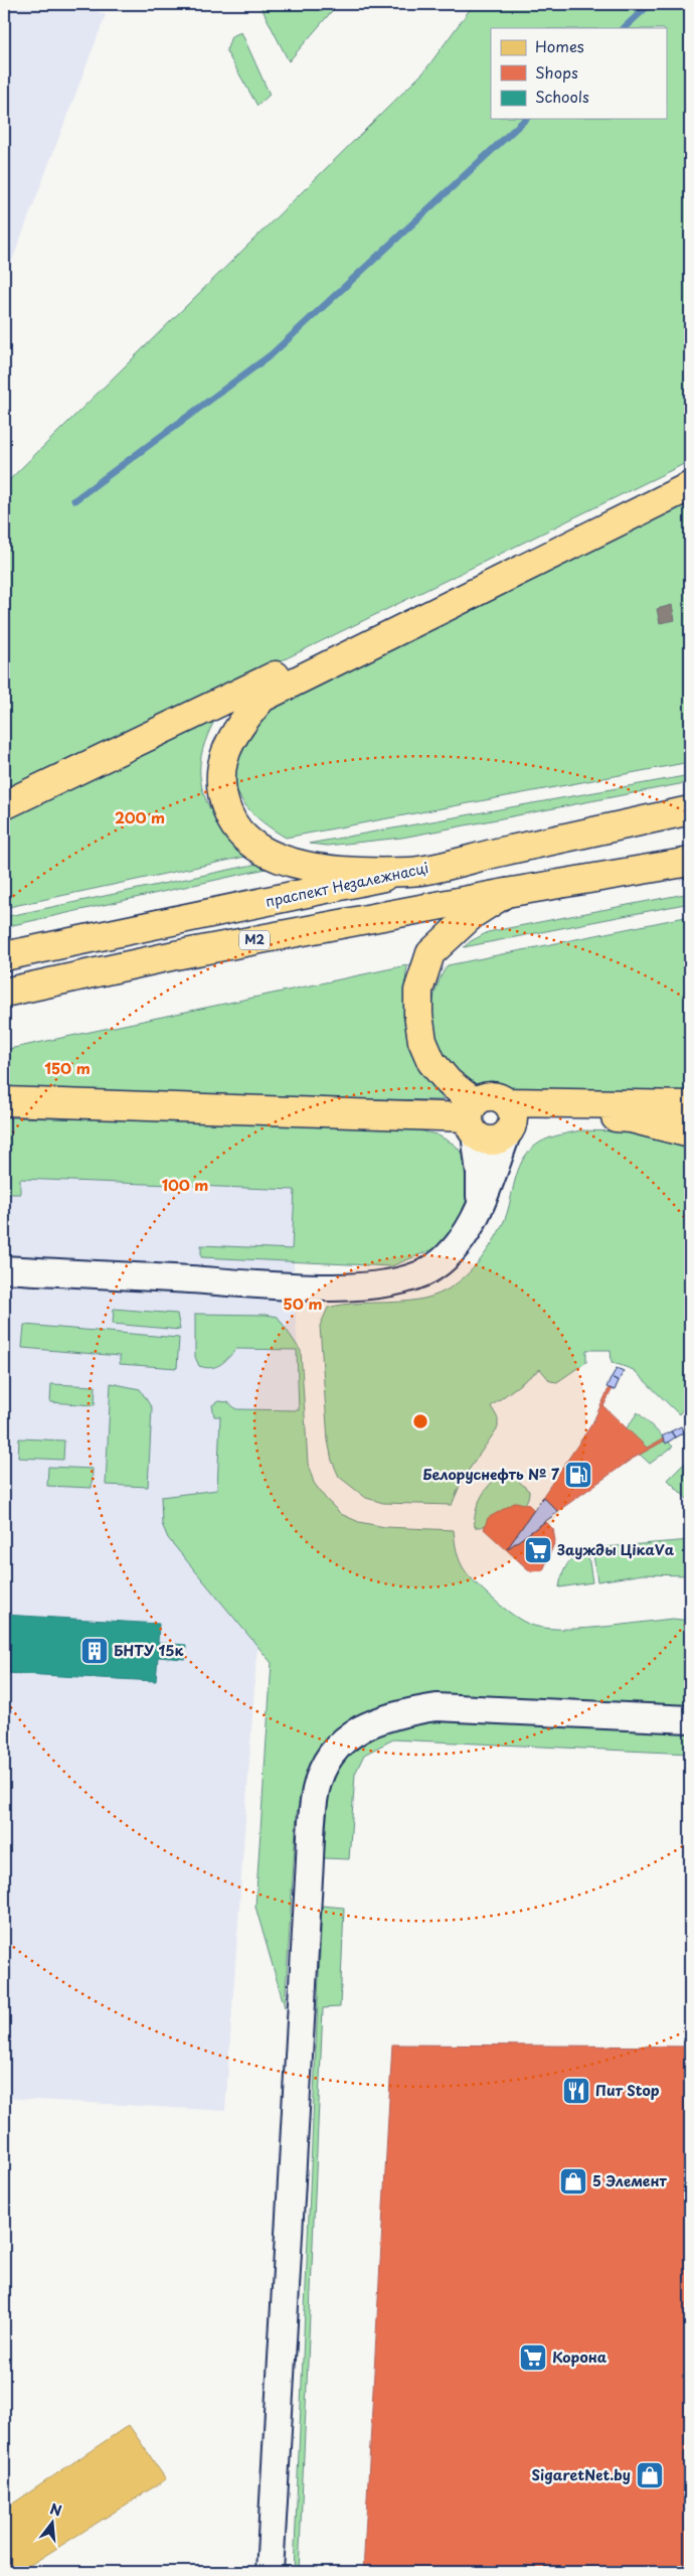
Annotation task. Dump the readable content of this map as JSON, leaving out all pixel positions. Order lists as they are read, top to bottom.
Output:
{
  "streets": {
    "main road": ["праспект Незалежнасці", "М2"]
  },
  "places": {
    "fuel station": ["Белоруснефть № 7"],
    "supermarket": ["Заужды ЦікаVа", "Корона"],
    "building": ["БНТУ 15к"],
    "restaurant": ["Пит Stop"],
    "shop": ["5 Элемент", "SigaretNet.by"]
  },
  "legend": ["Homes", "Shops", "Schools"],
  "north": "top",
  "rings": [
    "200 m",
    "150 m",
    "100 m",
    "50 m"
  ]
}
